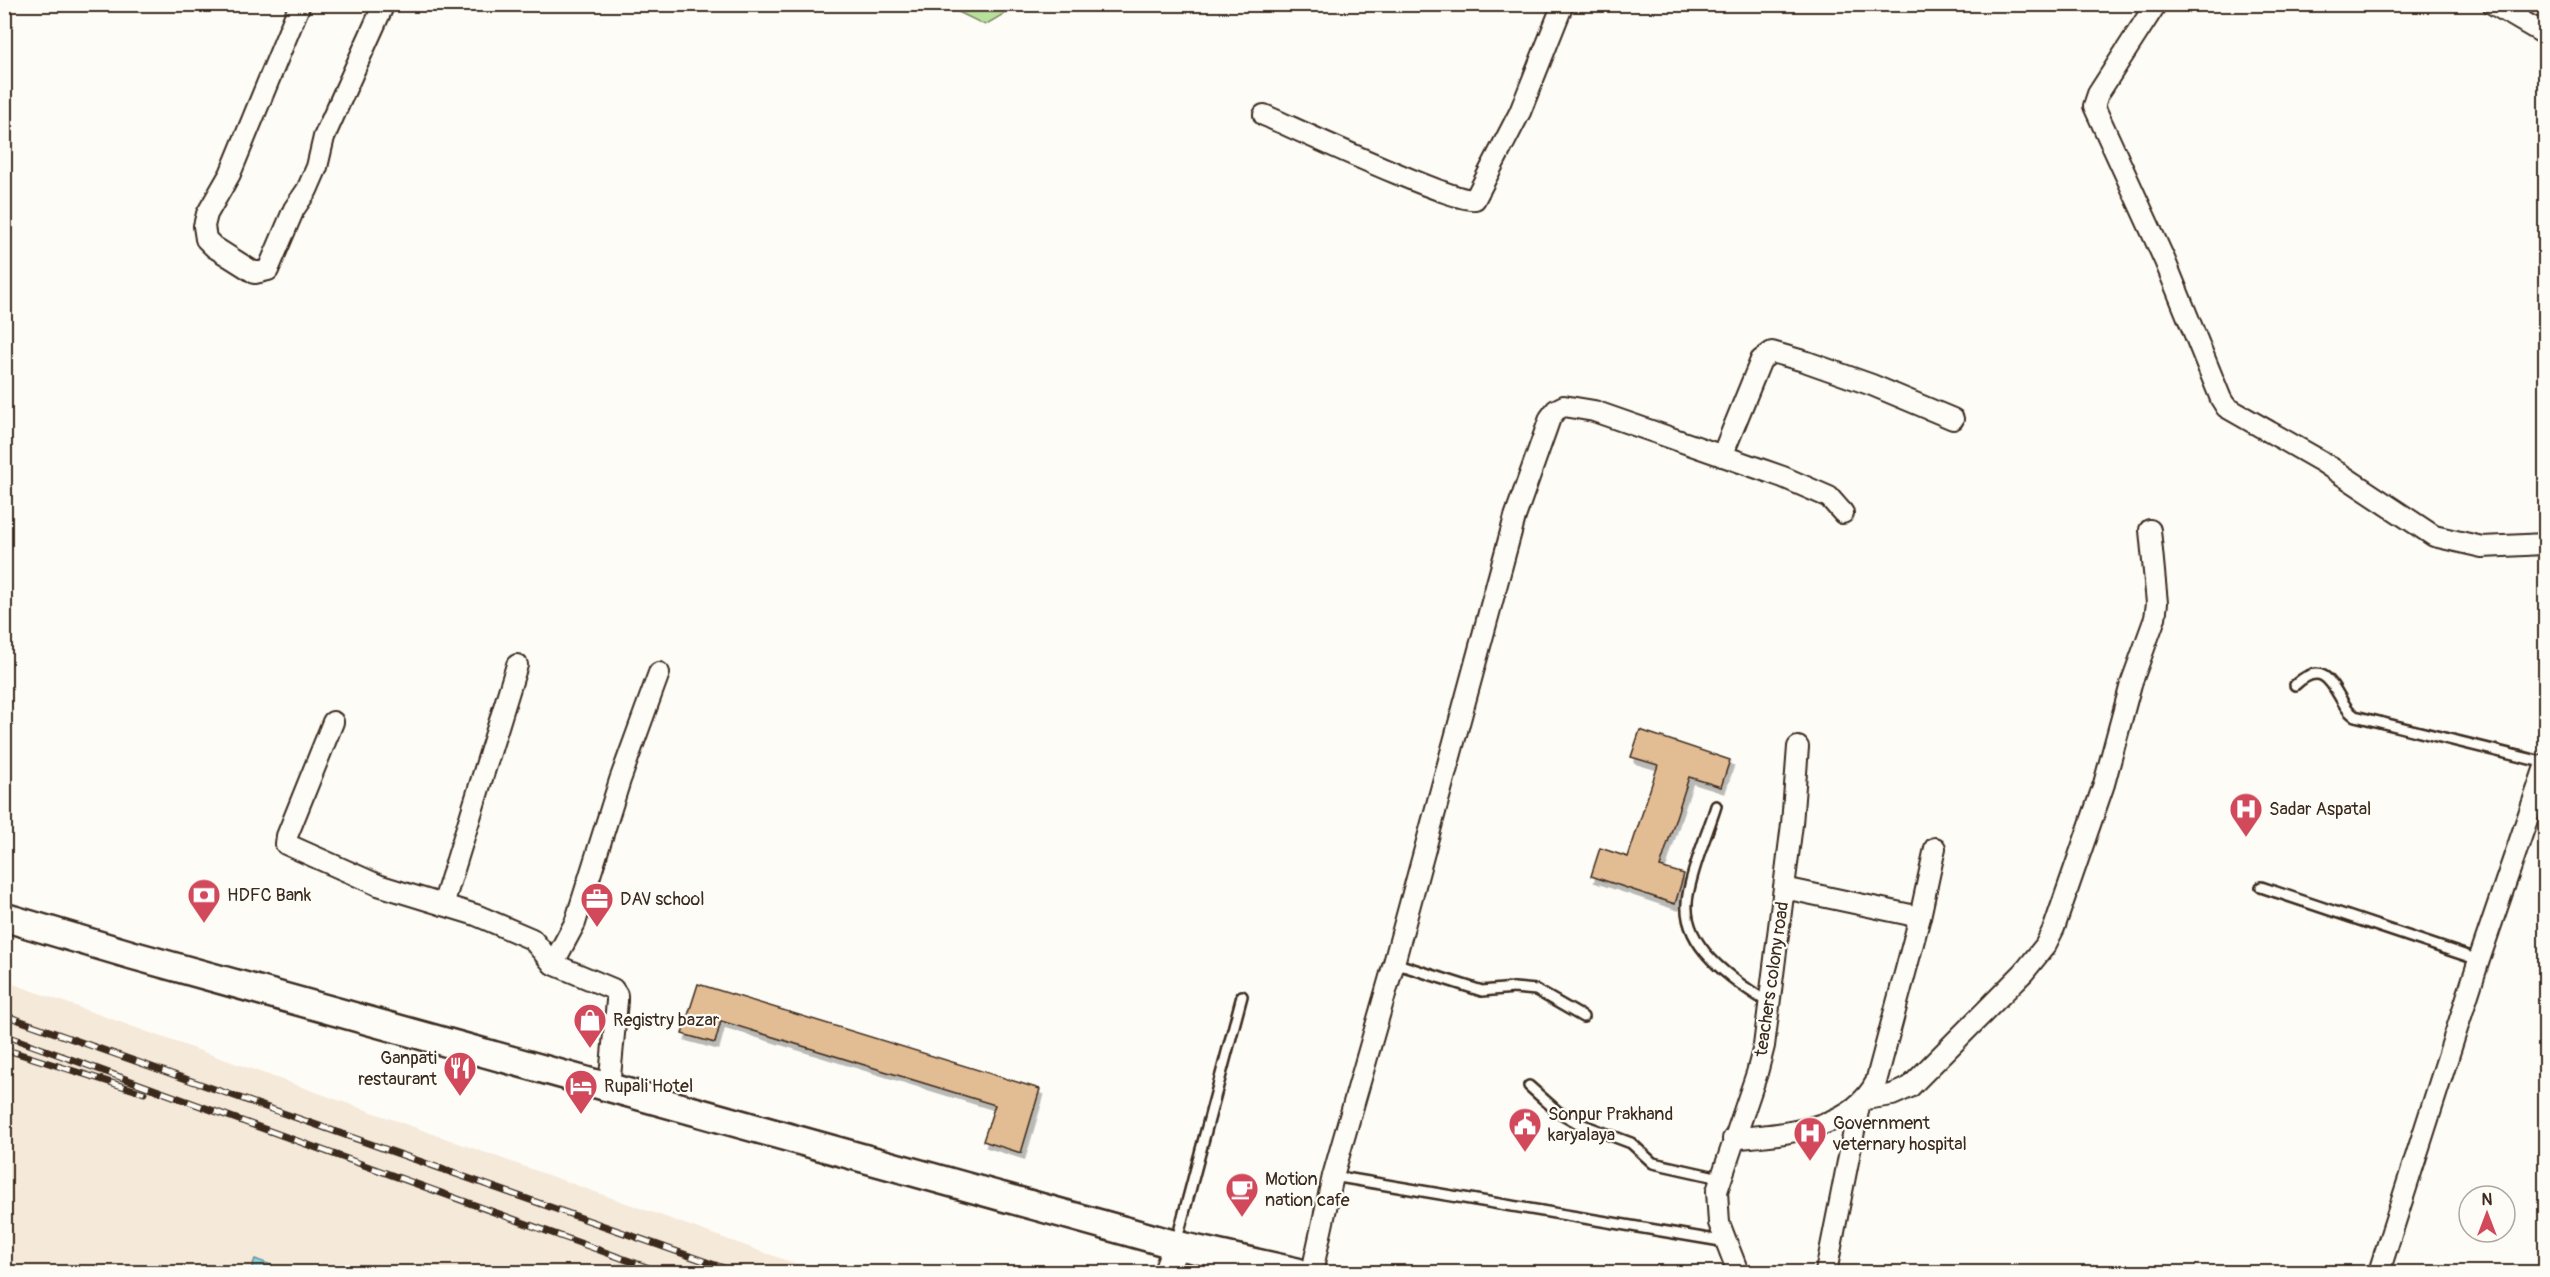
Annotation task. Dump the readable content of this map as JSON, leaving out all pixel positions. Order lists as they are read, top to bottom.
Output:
{
  "streets": {
    "street": ["teachers colony road"]
  },
  "places": {
    "hospital": ["Sadar Aspatal", "Government veternary hospital"],
    "bank": ["HDFC Bank"],
    "office": ["DAV school"],
    "shop": ["Registry bazar"],
    "restaurant": ["Ganpati restaurant"],
    "hotel": ["Rupali Hotel"],
    "public building": ["Sonpur Prakhand karyalaya"],
    "cafe": ["Motion nation cafe"]
  },
  "north": "top"
}
